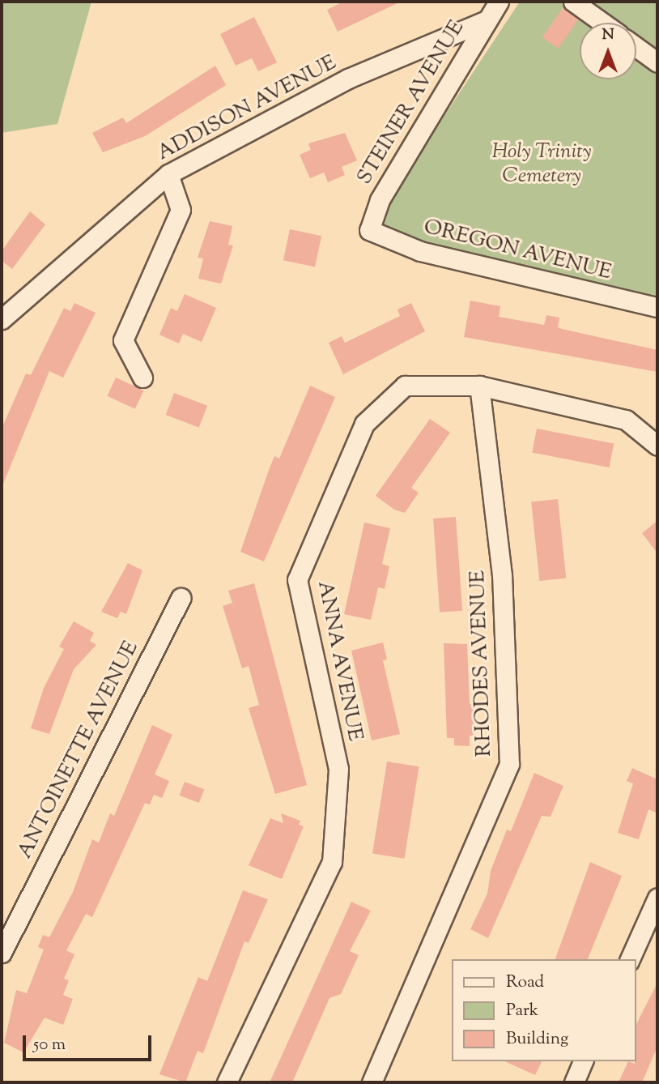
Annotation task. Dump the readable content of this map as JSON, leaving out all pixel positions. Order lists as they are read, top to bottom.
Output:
{
  "streets": {
    "street": [
      "STEINER AVENUE",
      "ADDISON AVENUE",
      "OREGON AVENUE",
      "ANNA AVENUE",
      "RHODES AVENUE",
      "ANTOINETTE AVENUE"
    ]
  },
  "crossings": [
    ["STEINER AVENUE", "ADDISON AVENUE"],
    ["STEINER AVENUE", "OREGON AVENUE"],
    ["ANNA AVENUE", "RHODES AVENUE"]
  ],
  "parks": ["Holy Trinity Cemetery"],
  "legend": ["Road", "Park", "Building"],
  "scale_bar": "50 m",
  "north": "top"
}
